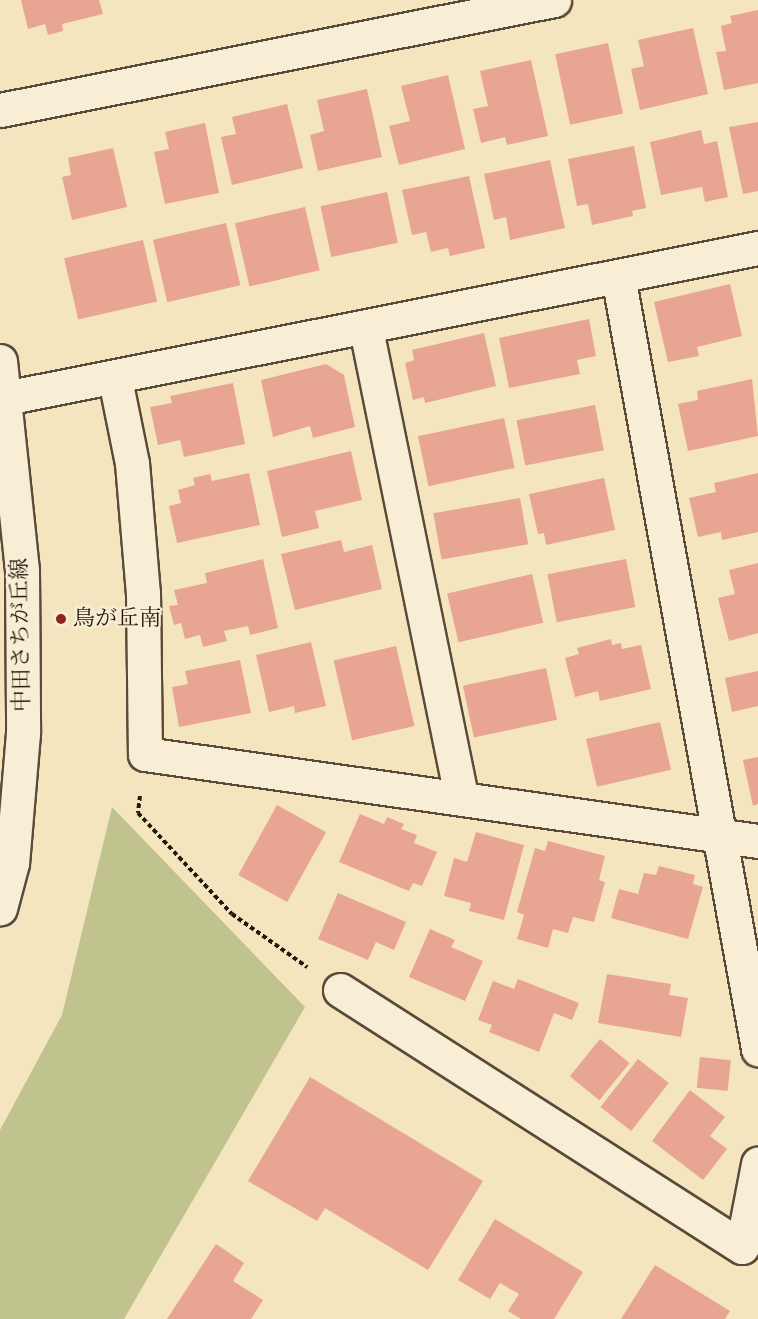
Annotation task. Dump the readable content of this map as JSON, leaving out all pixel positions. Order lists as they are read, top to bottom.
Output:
{
  "streets": {
    "street": ["中田さちが丘線"]
  },
  "places": ["鳥が丘南"]
}
